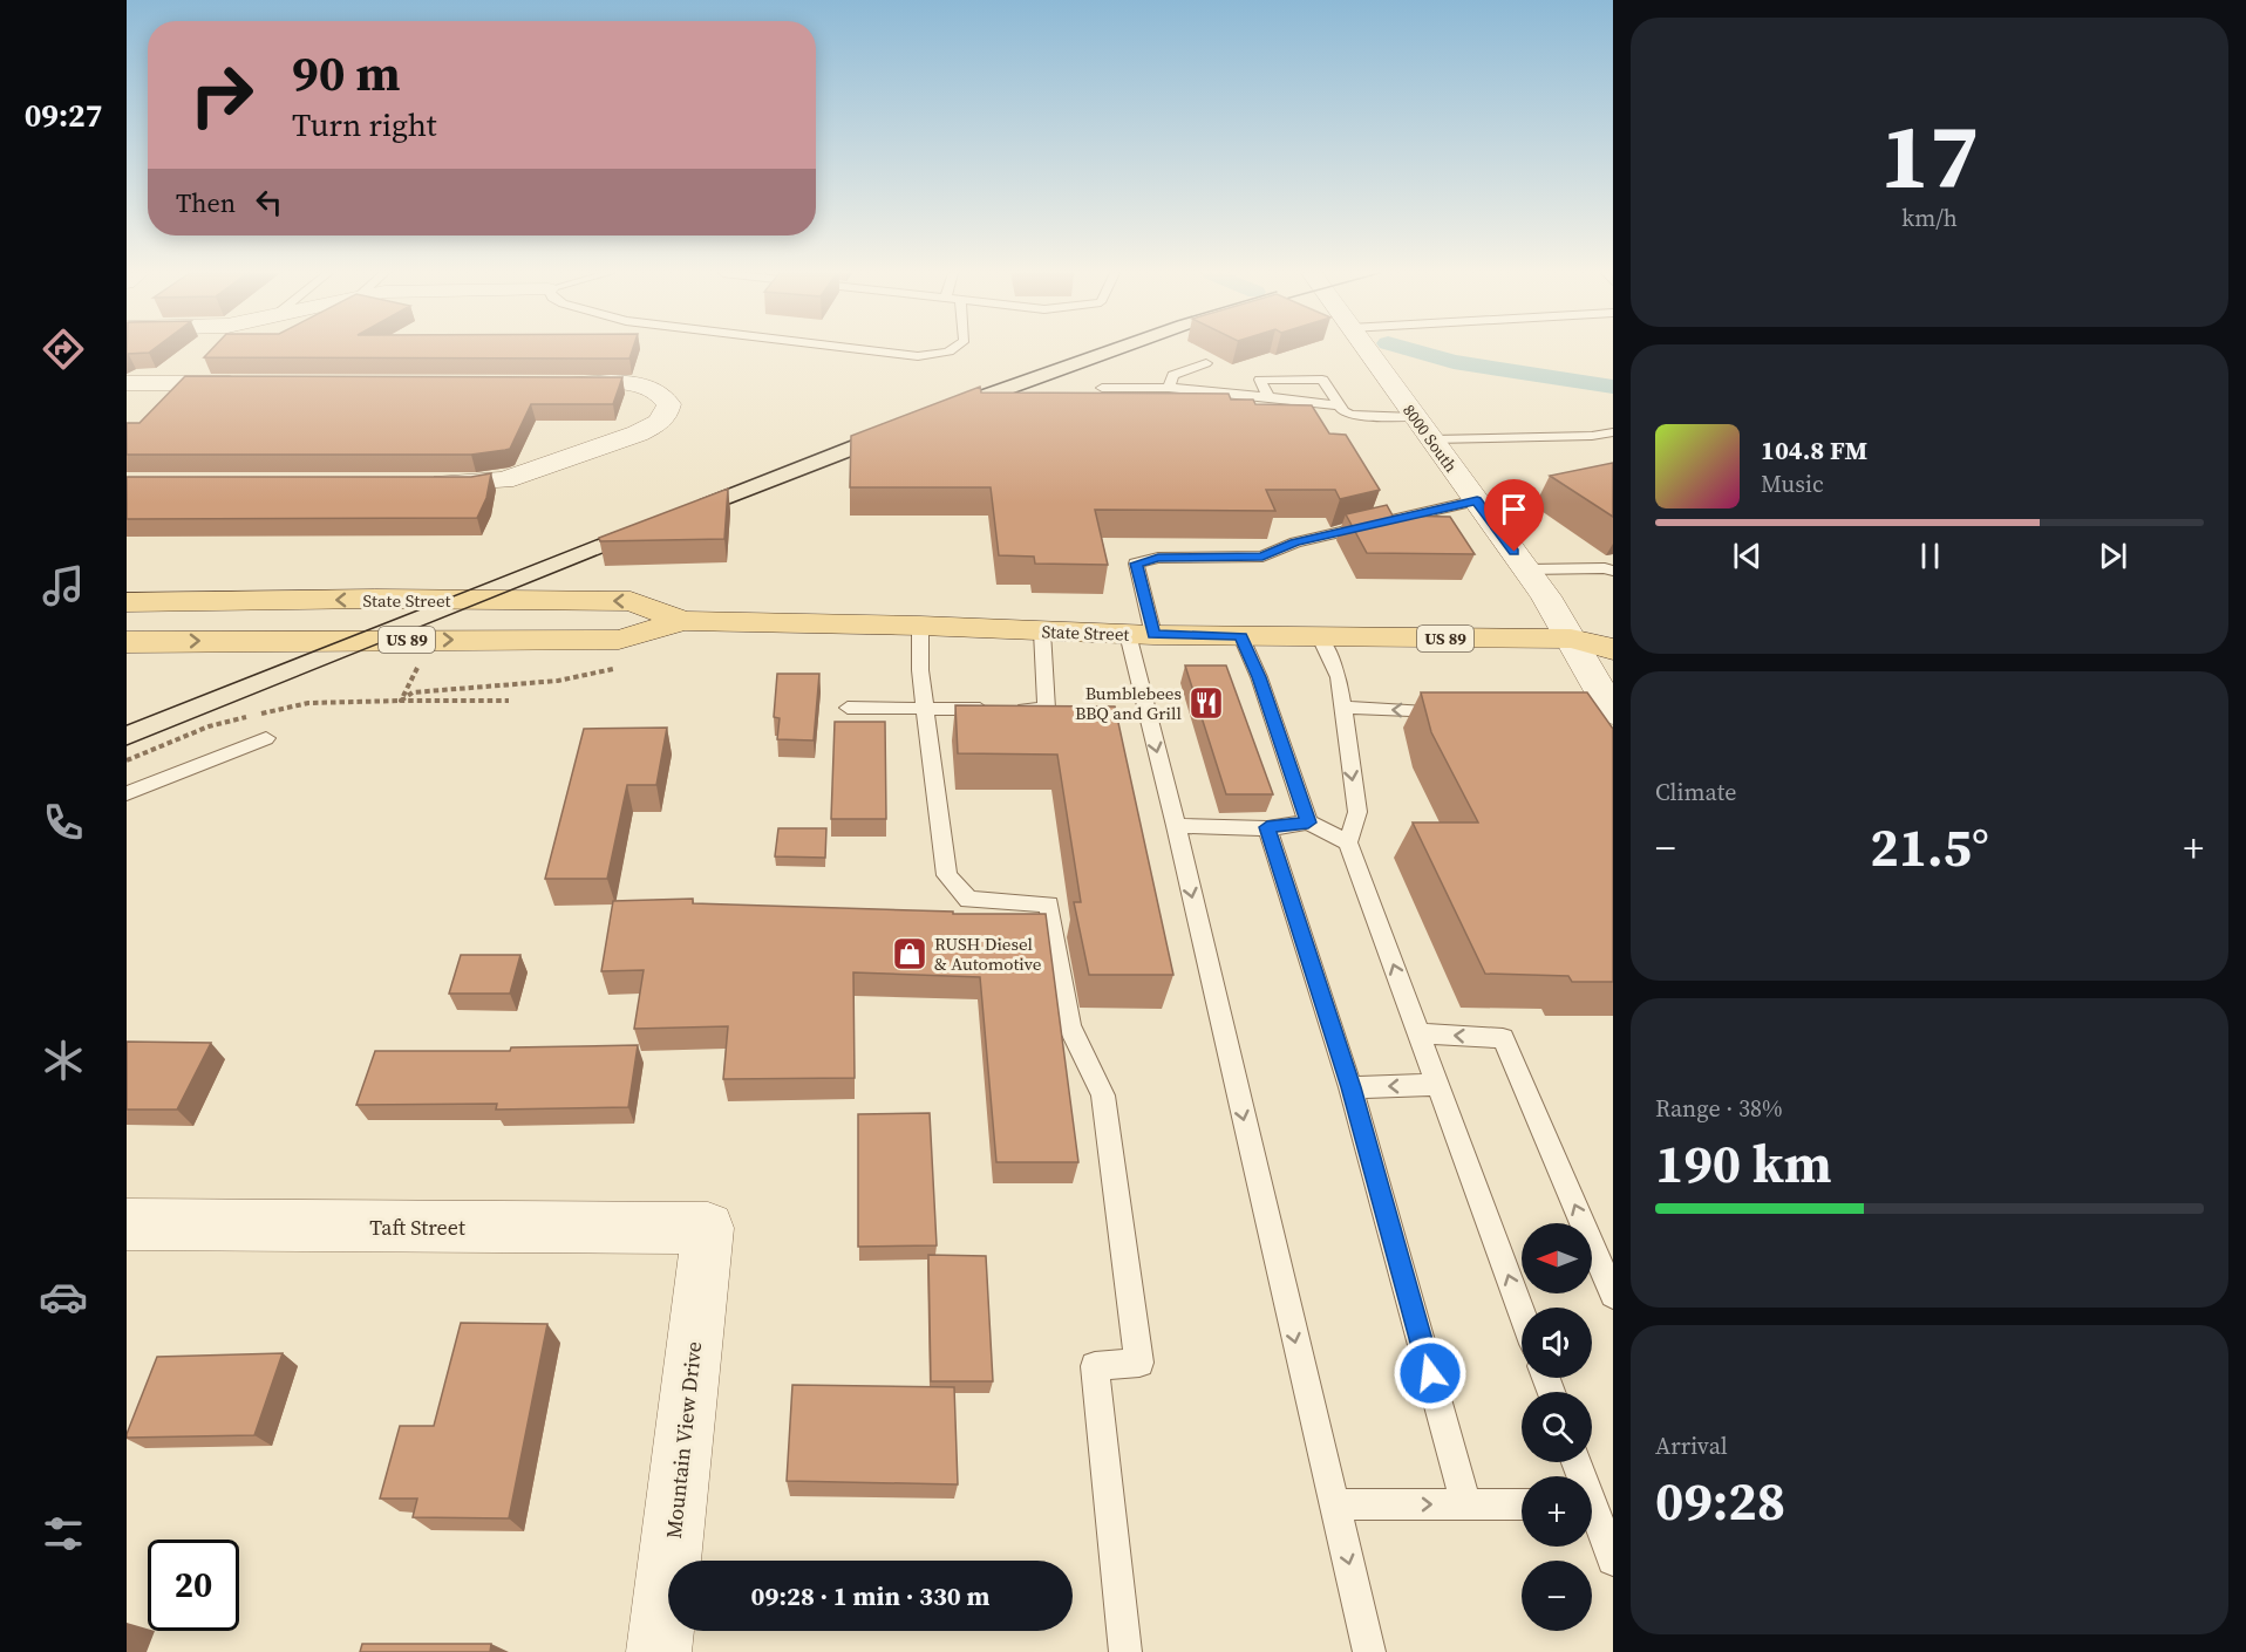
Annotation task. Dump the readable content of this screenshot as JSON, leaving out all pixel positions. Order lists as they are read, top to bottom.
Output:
{
  "streets": {
    "main road": ["State Street", "US 89"],
    "street": ["8000 South", "Taft Street", "Mountain View Drive"]
  },
  "crossings": [
    ["8000 South", "State Street"],
    ["Taft Street", "Mountain View Drive"]
  ],
  "places": {
    "restaurant": ["Bumblebees BBQ and Grill"],
    "shop": ["RUSH Diesel & Automotive"]
  },
  "north": "left",
  "page": {
    "tabs": "09:27",
    "tile": [
      ["17", "km/h"],
      "Climate",
      ["Range · 38%", "190 km"],
      ["Arrival", "09:28"]
    ],
    "turn": ["90 m", "Turn right"],
    "then": "Then",
    "song": ["104.8 FM", "Music"],
    "heat": ["−", "21.5°", "+"],
    "map_buttons": ["+", "−"],
    "limit": "20",
    "trip": "09:28 · 1 min · 330 m"
  }
}
